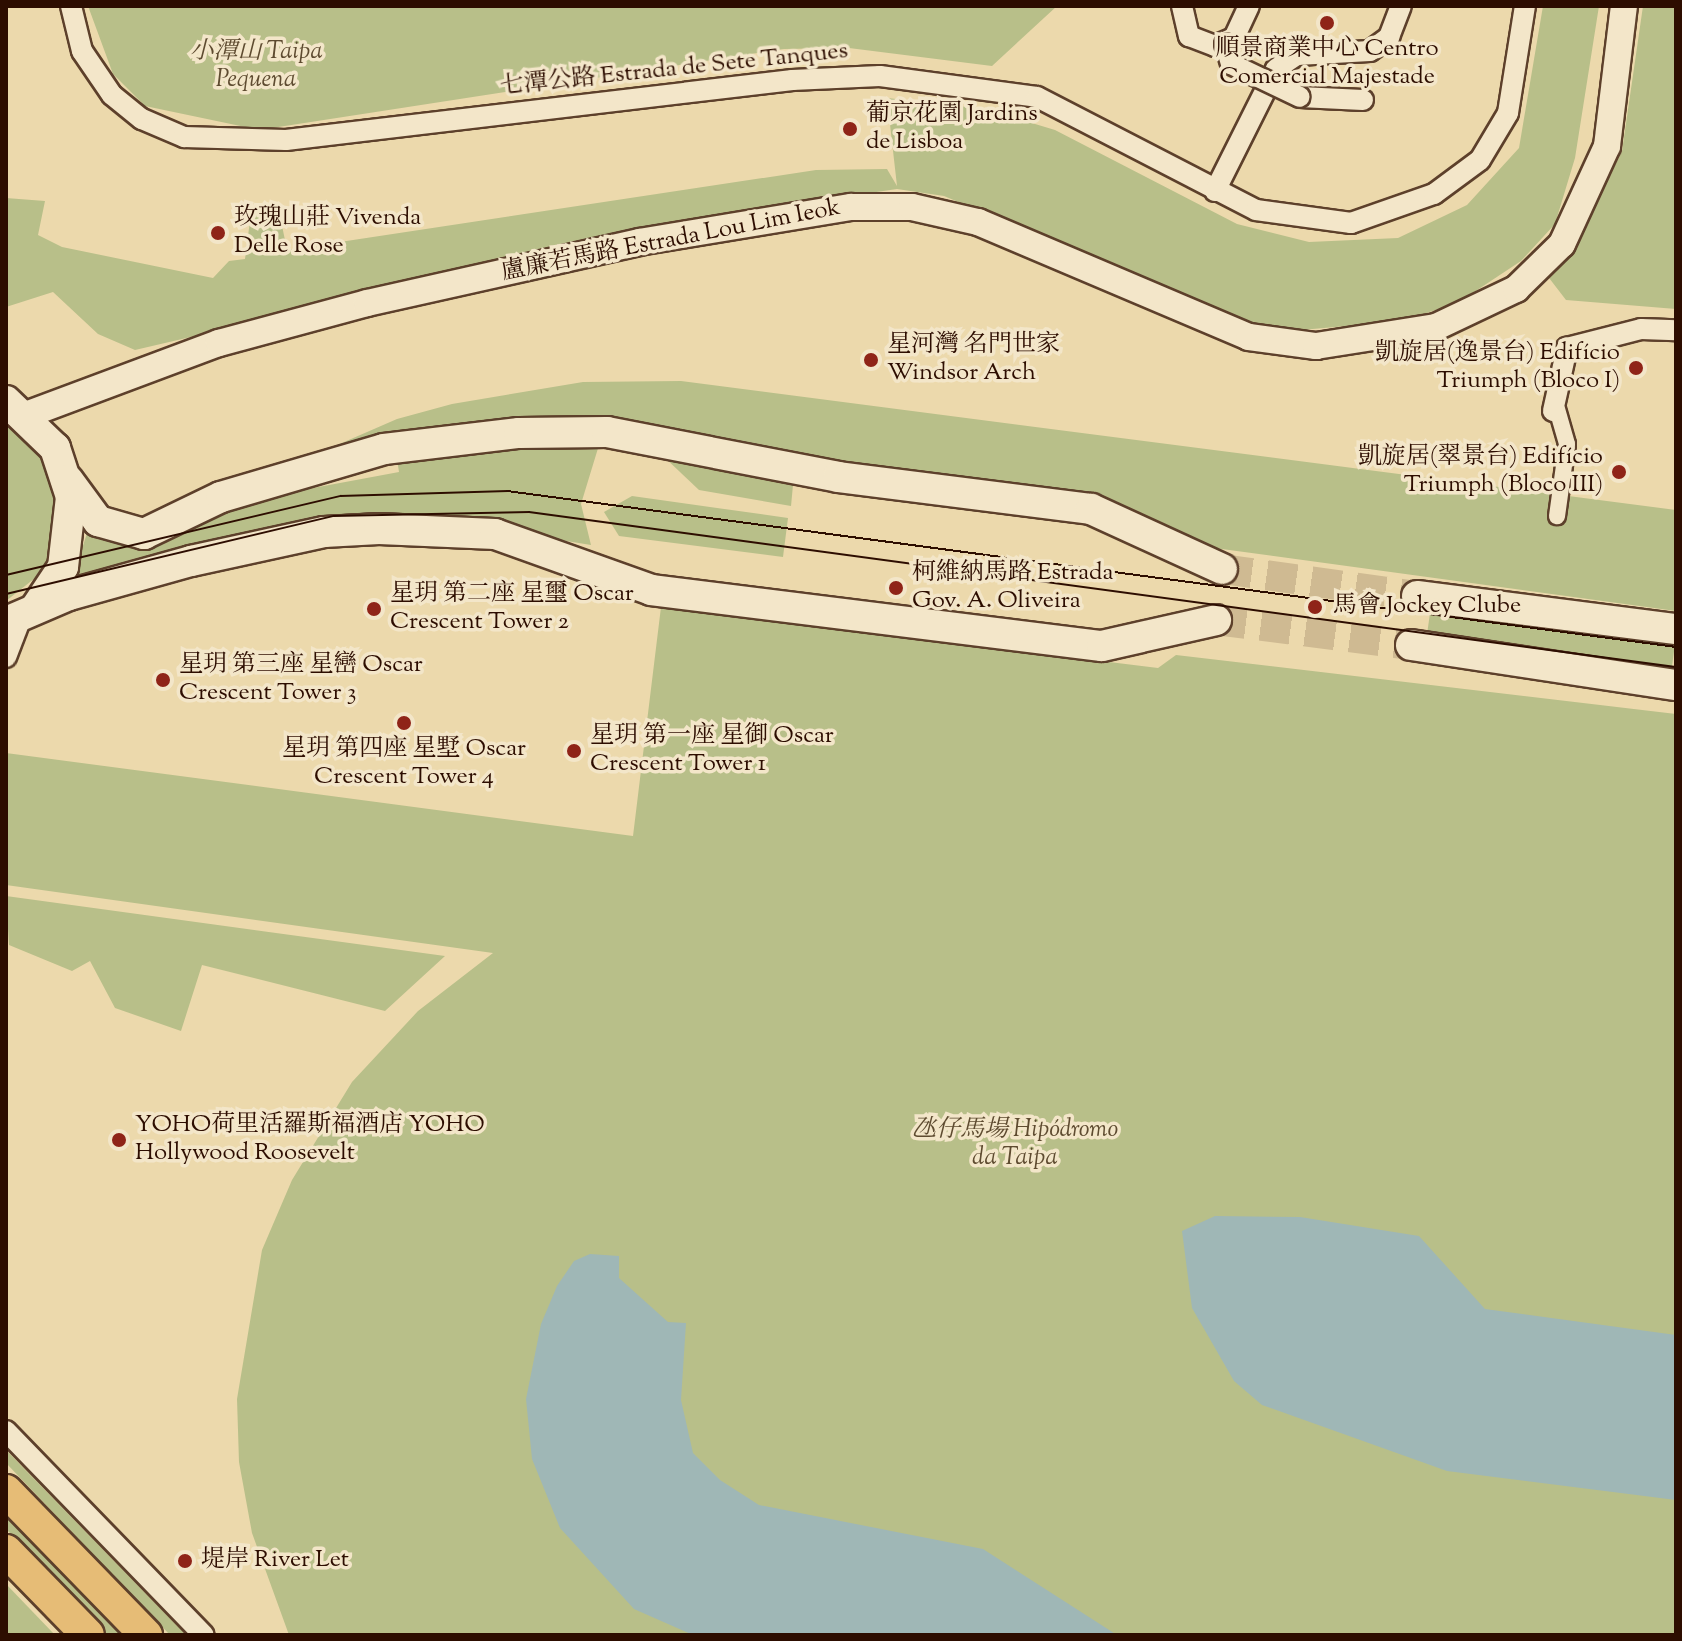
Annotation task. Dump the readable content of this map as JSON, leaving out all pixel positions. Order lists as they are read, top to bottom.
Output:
{
  "streets": {
    "street": ["七潭公路 Estrada de Sete Tanques", "盧廉若馬路 Estrada Lou Lim Ieok"]
  },
  "parks": ["小潭山 Taipa Pequena", "氹仔馬場 Hipódromo da Taipa"],
  "places": [
    "順景商業中心 Centro Comercial Majestade",
    "葡京花園 Jardins de Lisboa",
    "玫瑰山莊 Vivenda Delle Rose",
    "星河灣 名門世家 Windsor Arch",
    "凱旋居(逸景台) Edifício Triumph (Bloco I)",
    "凱旋居(翠景台) Edifício Triumph (Bloco III)",
    "柯維納馬路 Estrada Gov. A. Oliveira",
    "馬會 Jockey Clube",
    "星玥 第二座 星璽 Oscar Crescent Tower 2",
    "星玥 第三座 星巒 Oscar Crescent Tower 3",
    "星玥 第四座 星墅 Oscar Crescent Tower 4",
    "星玥 第一座 星御 Oscar Crescent Tower 1",
    "YOHO荷里活羅斯福酒店 YOHO Hollywood Roosevelt",
    "堤岸 River Let"
  ]
}
